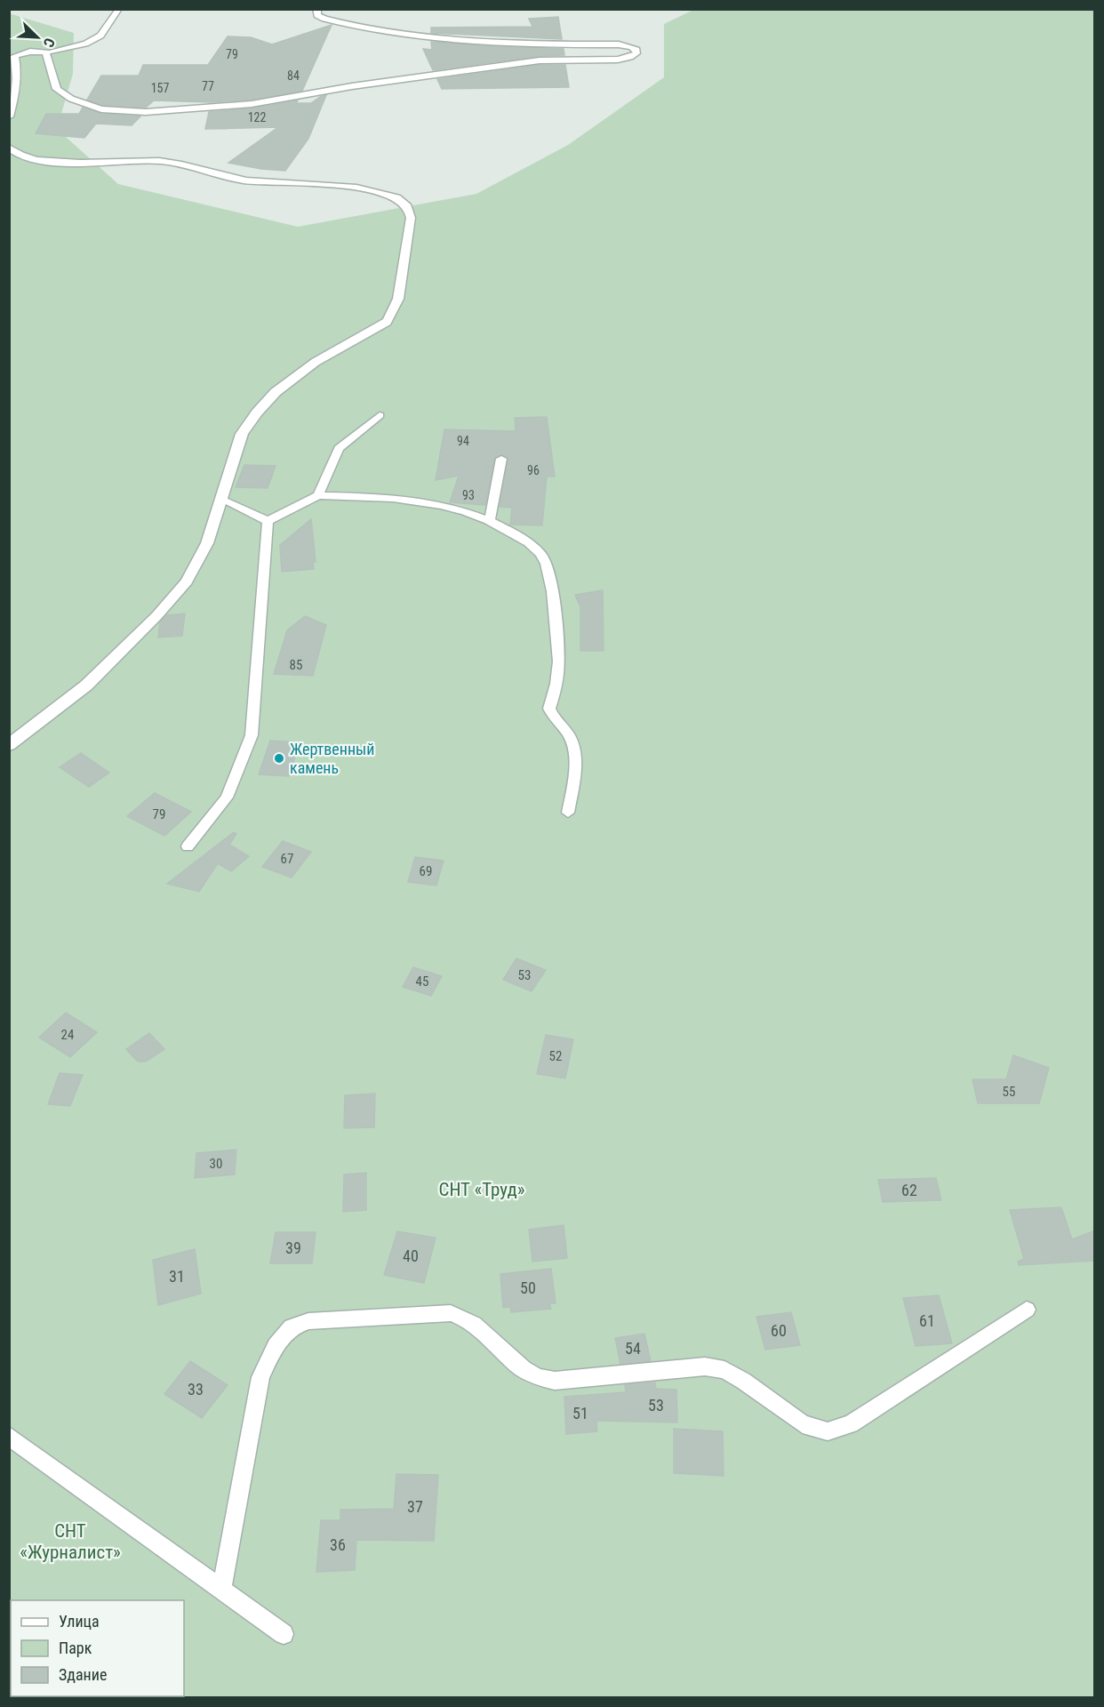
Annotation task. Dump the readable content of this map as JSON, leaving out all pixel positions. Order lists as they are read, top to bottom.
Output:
{
  "parks": ["СНТ «Труд»", "СНТ «Журналист»"],
  "places": ["Жертвенный камень"],
  "house_numbers": [
    "79",
    "84",
    "77",
    "157",
    "122",
    "94",
    "96",
    "93",
    "85",
    "79",
    "67",
    "69",
    "53",
    "45",
    "24",
    "52",
    "55",
    "30",
    "62",
    "39",
    "40",
    "31",
    "50",
    "61",
    "60",
    "54",
    "33",
    "53",
    "51",
    "37",
    "36"
  ],
  "legend": ["Улица", "Парк", "Здание"],
  "north": "bottom right"
}
